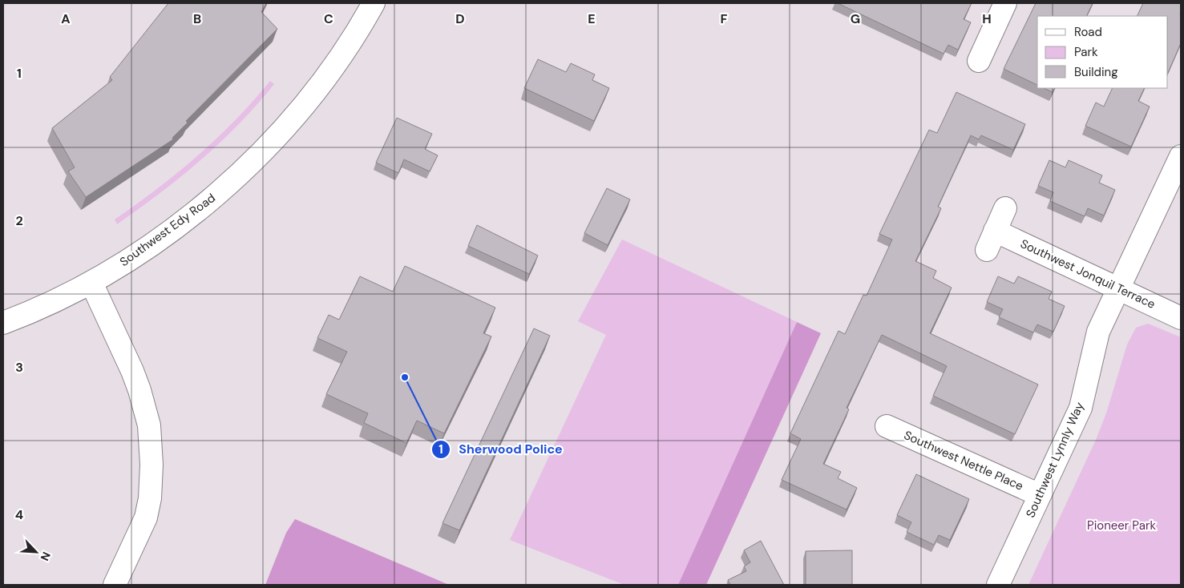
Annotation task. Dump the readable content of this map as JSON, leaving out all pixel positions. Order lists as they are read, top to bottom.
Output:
{
  "streets": {
    "street": [
      "Southwest Edy Road",
      "Southwest Jonquil Terrace",
      "Southwest Lynnly Way",
      "Southwest Nettle Place"
    ]
  },
  "crossings": [
    ["Southwest Jonquil Terrace", "Southwest Lynnly Way"],
    ["Southwest Lynnly Way", "Southwest Nettle Place"]
  ],
  "parks": ["Pioneer Park"],
  "places": ["Sherwood Police"],
  "legend": ["Road", "Park", "Building"],
  "north": "bottom right",
  "grid": {
    "columns": [
      "A",
      "B",
      "C",
      "D",
      "E",
      "F",
      "G",
      "H"
    ],
    "rows": [
      "1",
      "2",
      "3",
      "4"
    ]
  }
}
